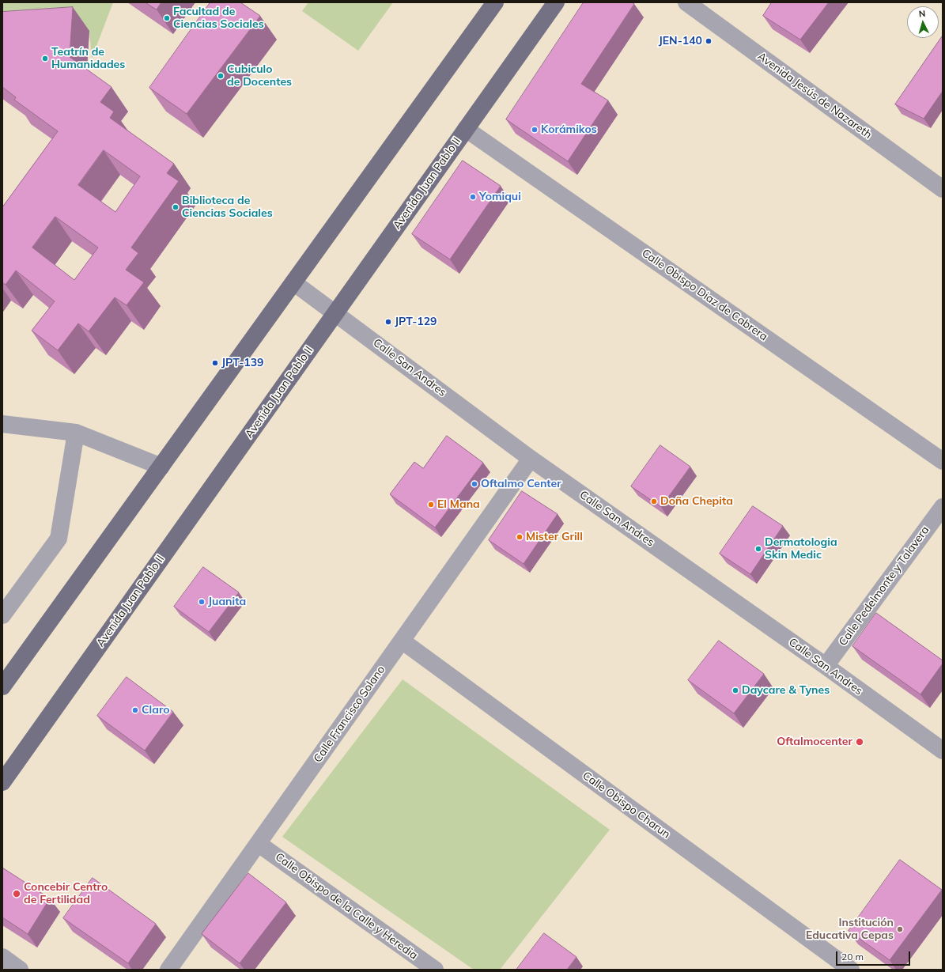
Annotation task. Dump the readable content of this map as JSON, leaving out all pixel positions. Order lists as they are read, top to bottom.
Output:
{
  "streets": {
    "main road": ["Avenida Juan Pablo II"],
    "street": [
      "Avenida Jesús de Nazareth",
      "Calle Obispo Diaz de Cabrera",
      "Calle San Andres",
      "Calle Pedelmonte y Talavera",
      "Calle Francisco Solano",
      "Calle Obispo Charun",
      "Calle Obispo de la Calle y Heredia"
    ]
  },
  "crossings": [
    ["Avenida Juan Pablo II", "Calle Obispo Diaz de Cabrera"],
    ["Avenida Juan Pablo II", "Calle San Andres"],
    ["Calle San Andres", "Calle Pedelmonte y Talavera"],
    ["Calle San Andres", "Calle Francisco Solano"],
    ["Calle Francisco Solano", "Calle Obispo Charun"],
    ["Calle Francisco Solano", "Calle Obispo de la Calle y Heredia"]
  ],
  "places": [
    "Facultad de Ciencias Sociales",
    "JEN-140",
    "Teatrín de Humanidades",
    "Cubiculo de Docentes",
    "Korámikos",
    "Yomiqui",
    "Biblioteca de Ciencias Sociales",
    "JPT-129",
    "JPT-139",
    "Oftalmo Center",
    "Doña Chepita",
    "El Mana",
    "Mister Grill",
    "Dermatologia Skin Medic",
    "Juanita",
    "Daycare & Tynes",
    "Claro",
    "Oftalmocenter",
    "Concebir Centro de Fertilidad",
    "Institución Educativa Cepas"
  ],
  "scale_bar": "20 m",
  "north": "top"
}
